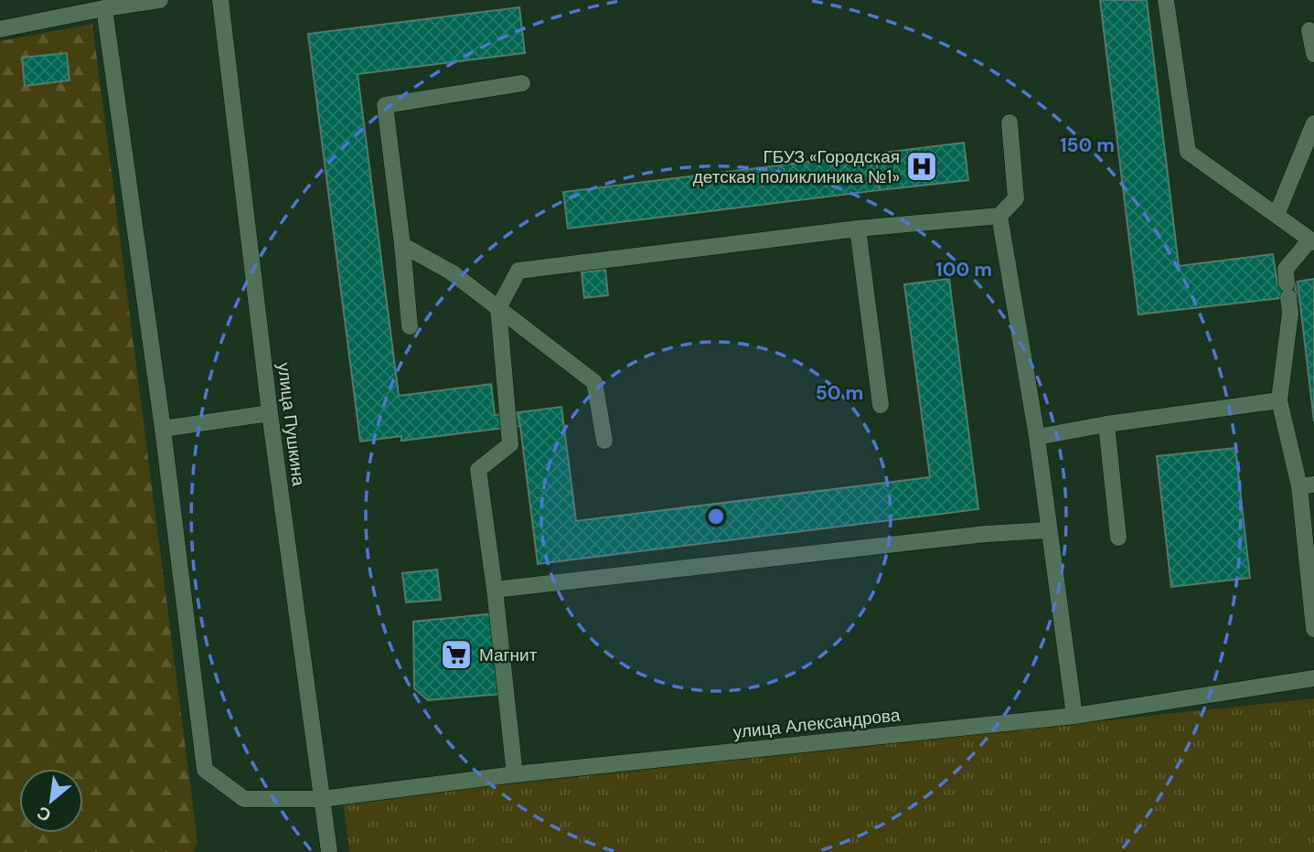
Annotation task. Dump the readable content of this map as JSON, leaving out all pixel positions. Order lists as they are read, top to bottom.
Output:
{
  "streets": {
    "street": ["улица Пушкина", "улица Александрова"]
  },
  "crossings": [
    ["улица Пушкина", "улица Александрова"]
  ],
  "places": {
    "hospital": ["ГБУЗ «Городская детская поликлиника №1»"],
    "supermarket": ["Магнит"]
  },
  "north": "bottom left",
  "rings": ["150 m", "100 m", "50 m"]
}
